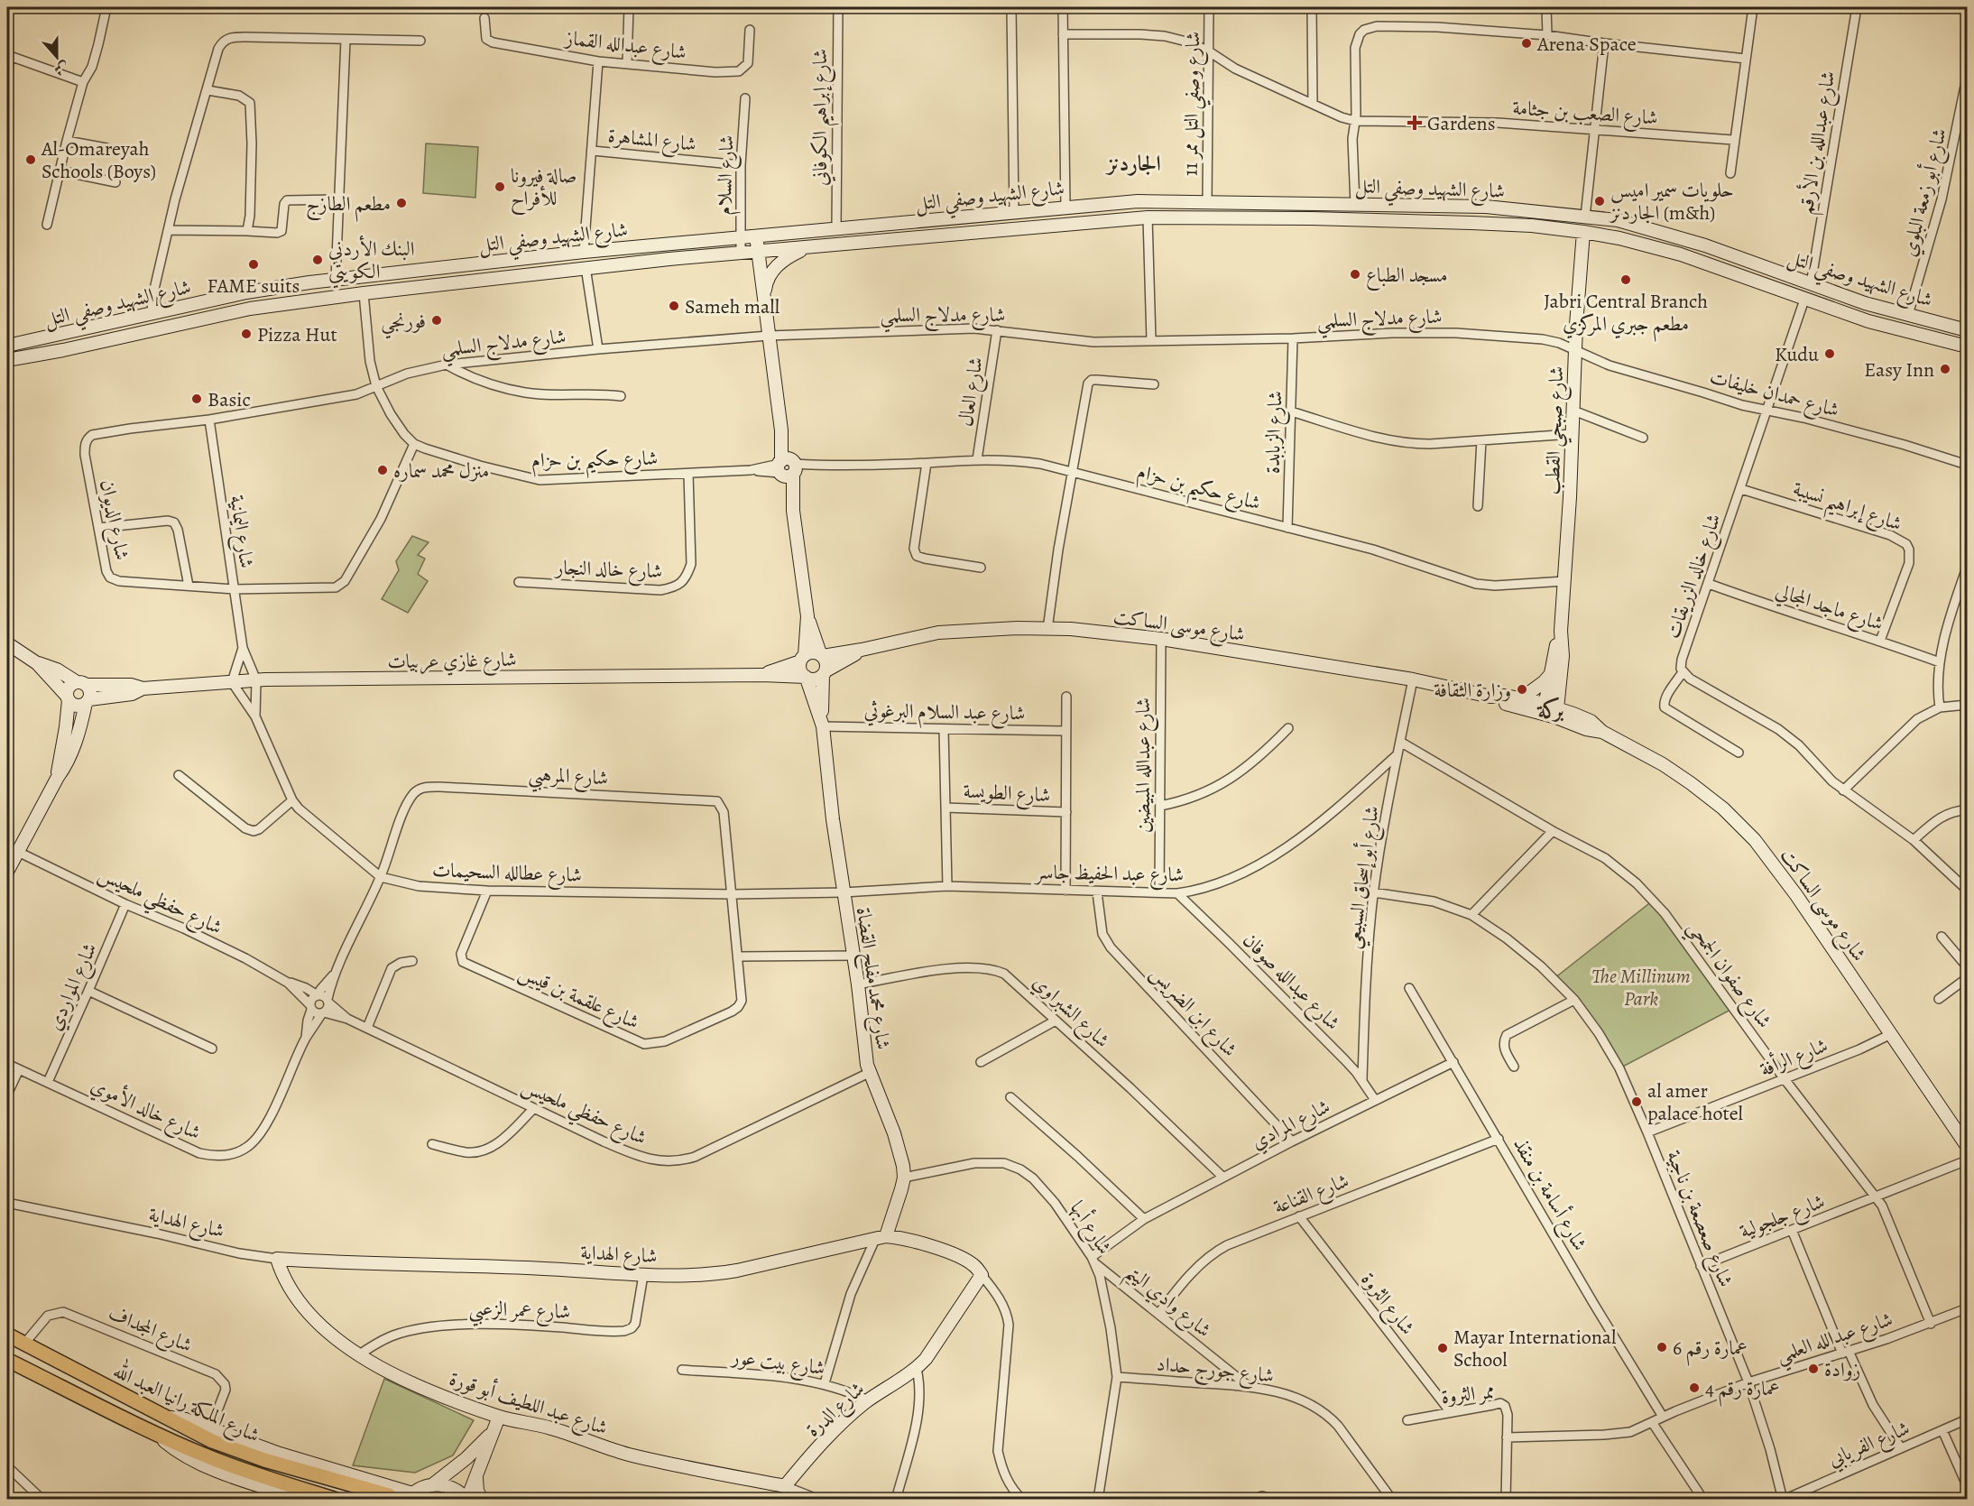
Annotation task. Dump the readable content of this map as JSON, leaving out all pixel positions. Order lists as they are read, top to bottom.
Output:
{
  "streets": {
    "main road": ["شارع الملكة رانيا العبد الله"],
    "street": [
      "شارع عبدالله القماز",
      "شارع وصفي التل ممر 11",
      "شارع الصعب بن جثامة",
      "شارع إبراهيم الكوفاني",
      "شارع المشاهرة",
      "شارع عبدالله بن الأرقم",
      "شارع السلام",
      "شارع الشهيد وصفي التل",
      "شارع أبو زمعة البلوي",
      "شارع مدلاج السلمي",
      "شارع العال",
      "شارع حمدان خليفات",
      "شارع صبحي القطب",
      "شارع الزبابدة",
      "شارع حكيم بن حزام",
      "شارع إبراهيم نسيبة",
      "شارع الديوان",
      "شارع اليمانية",
      "شارع خالد النجار",
      "شارع خالد الزريقات",
      "شارع ماجد المجالي",
      "شارع موسى الساكت",
      "شارع غازي عربيات",
      "شارع عبد السلام البرغوثي",
      "شارع عبدالله المبيضين",
      "شارع المرهبي",
      "شارع الطويسة",
      "شارع عطالله السحيمات",
      "شارع عبد الحفيظ جاسر",
      "شارع أبو إسحاق السبيعي",
      "شارع حفظي ملحيس",
      "شارع صفوان الجمحي",
      "شارع محمد مفلح القضاة",
      "شارع عبدالله صوفان",
      "شارع المواردي",
      "شارع علقمة بن قيس",
      "شارع الشبراوي",
      "شارع ابن الضريس",
      "شارع الرأفة",
      "شارع خالد الأموي",
      "شارع المرادي",
      "شارع القناعة",
      "شارع أسامة بن منقذ",
      "شارع جلجولية",
      "شارع صعصعة بن ناجية",
      "شارع الهداية",
      "شارع أبها",
      "شارع وادي اليتم",
      "شارع الثروة",
      "شارع عمر الزعبي",
      "شارع المجداف",
      "شارع عبدالله العلمي",
      "شارع بيت عور",
      "شارع جورج حداد",
      "ممر الثروة",
      "شارع عبد اللطيف أبو قورة",
      "شارع الدرة",
      "شارع الفريابي"
    ]
  },
  "crossings": [
    ["شارع وصفي التل ممر 11", "شارع الصعب بن جثامة"],
    ["شارع وصفي التل ممر 11", "شارع الشهيد وصفي التل"],
    ["شارع إبراهيم الكوفاني", "شارع الشهيد وصفي التل"],
    ["شارع المشاهرة", "شارع السلام"],
    ["شارع عبدالله بن الأرقم", "شارع الشهيد وصفي التل"],
    ["شارع السلام", "شارع الشهيد وصفي التل"],
    ["شارع الشهيد وصفي التل", "شارع أبو زمعة البلوي"],
    ["شارع الشهيد وصفي التل", "شارع صبحي القطب"],
    ["شارع الشهيد وصفي التل", "شارع خالد الزريقات"],
    ["شارع مدلاج السلمي", "شارع العال"],
    ["شارع مدلاج السلمي", "شارع حمدان خليفات"],
    ["شارع مدلاج السلمي", "شارع صبحي القطب"],
    ["شارع مدلاج السلمي", "شارع الزبابدة"],
    ["شارع مدلاج السلمي", "شارع الديوان"],
    ["شارع العال", "شارع حكيم بن حزام"],
    ["شارع حمدان خليفات", "شارع صبحي القطب"],
    ["شارع حمدان خليفات", "شارع خالد الزريقات"],
    ["شارع صبحي القطب", "شارع حكيم بن حزام"],
    ["شارع صبحي القطب", "شارع موسى الساكت"],
    ["شارع الزبابدة", "شارع حكيم بن حزام"],
    ["شارع حكيم بن حزام", "شارع الديوان"],
    ["شارع حكيم بن حزام", "شارع خالد النجار"],
    ["شارع إبراهيم نسيبة", "شارع خالد الزريقات"],
    ["شارع إبراهيم نسيبة", "شارع ماجد المجالي"],
    ["شارع الديوان", "شارع اليمانية"],
    ["شارع اليمانية", "شارع غازي عربيات"],
    ["شارع اليمانية", "شارع عطالله السحيمات"],
    ["شارع خالد الزريقات", "شارع ماجد المجالي"],
    ["شارع موسى الساكت", "شارع غازي عربيات"],
    ["شارع موسى الساكت", "شارع عبدالله المبيضين"],
    ["شارع موسى الساكت", "شارع أبو إسحاق السبيعي"],
    ["شارع موسى الساكت", "شارع محمد مفلح القضاة"],
    ["شارع موسى الساكت", "شارع الرأفة"],
    ["شارع غازي عربيات", "شارع عطالله السحيمات"],
    ["شارع غازي عربيات", "شارع محمد مفلح القضاة"],
    ["شارع عبد السلام البرغوثي", "شارع محمد مفلح القضاة"],
    ["شارع عبدالله المبيضين", "شارع عبد الحفيظ جاسر"],
    ["شارع المرهبي", "شارع عطالله السحيمات"],
    ["شارع المرهبي", "شارع علقمة بن قيس"],
    ["شارع عطالله السحيمات", "شارع عبد الحفيظ جاسر"],
    ["شارع عطالله السحيمات", "شارع محمد مفلح القضاة"],
    ["شارع عطالله السحيمات", "شارع علقمة بن قيس"],
    ["شارع عبد الحفيظ جاسر", "شارع أبو إسحاق السبيعي"],
    ["شارع عبد الحفيظ جاسر", "شارع محمد مفلح القضاة"],
    ["شارع عبد الحفيظ جاسر", "شارع عبدالله صوفان"],
    ["شارع عبد الحفيظ جاسر", "شارع ابن الضريس"],
    ["شارع أبو إسحاق السبيعي", "شارع صفوان الجمحي"],
    ["شارع أبو إسحاق السبيعي", "شارع عبدالله صوفان"],
    ["شارع أبو إسحاق السبيعي", "شارع صعصعة بن ناجية"],
    ["شارع حفظي ملحيس", "شارع محمد مفلح القضاة"],
    ["شارع حفظي ملحيس", "شارع المواردي"],
    ["شارع حفظي ملحيس", "شارع خالد الأموي"],
    ["شارع صفوان الجمحي", "شارع الرأفة"],
    ["شارع صفوان الجمحي", "شارع جلجولية"],
    ["شارع صفوان الجمحي", "شارع عبدالله العلمي"],
    ["شارع محمد مفلح القضاة", "شارع الشبراوي"],
    ["شارع محمد مفلح القضاة", "شارع الهداية"],
    ["شارع محمد مفلح القضاة", "شارع أبها"],
    ["شارع عبدالله صوفان", "شارع المرادي"],
    ["شارع المواردي", "شارع خالد الأموي"],
    ["شارع الشبراوي", "شارع المرادي"],
    ["شارع ابن الضريس", "شارع المرادي"],
    ["شارع الرأفة", "شارع صعصعة بن ناجية"],
    ["شارع المرادي", "شارع أسامة بن منقذ"],
    ["شارع المرادي", "شارع أبها"],
    ["شارع المرادي", "شارع وادي اليتم"],
    ["شارع القناعة", "شارع أسامة بن منقذ"],
    ["شارع القناعة", "شارع وادي اليتم"],
    ["شارع القناعة", "شارع الثروة"],
    ["شارع أسامة بن منقذ", "شارع عبدالله العلمي"],
    ["شارع جلجولية", "شارع صعصعة بن ناجية"],
    ["شارع صعصعة بن ناجية", "شارع عبدالله العلمي"],
    ["شارع صعصعة بن ناجية", "شارع الفريابي"],
    ["شارع الهداية", "شارع عمر الزعبي"],
    ["شارع الهداية", "شارع عبد اللطيف أبو قورة"],
    ["شارع الهداية", "شارع الدرة"],
    ["شارع أبها", "شارع وادي اليتم"],
    ["شارع أبها", "شارع جورج حداد"],
    ["شارع وادي اليتم", "شارع جورج حداد"],
    ["شارع الثروة", "ممر الثروة"],
    ["شارع عمر الزعبي", "شارع عبد اللطيف أبو قورة"],
    ["شارع المجداف", "شارع الملكة رانيا العبد الله"],
    ["شارع عبدالله العلمي", "ممر الثروة"],
    ["شارع بيت عور", "شارع الدرة"],
    ["شارع عبد اللطيف أبو قورة", "شارع الدرة"]
  ],
  "districts": ["الجاردنز", "بركة"],
  "parks": ["The Millinum Park"],
  "places": {
    "other": [
      "Arena Space",
      "Al-Omareyah Schools (Boys)",
      "صالة فيرونا للأفراح",
      "حلويات سمير اميس الجاردنز (m&h)",
      "مطعم الطازج",
      "البنك الأردني الكويتي",
      "FAME suits",
      "مسجد الطباع",
      "Jabri Central Branch مطعم جبري المركزي",
      "Sameh mall",
      "فورنجي",
      "Pizza Hut",
      "Kudu",
      "Easy Inn",
      "Basic",
      "منزل محمد سماره",
      "وزارة الثقافة",
      "al amer palace hotel",
      "عمارة رقم 6",
      "Mayar International School",
      "زوادة",
      "عمارة رقم 4"
    ],
    "health": ["Gardens"]
  },
  "north": "bottom"
}
